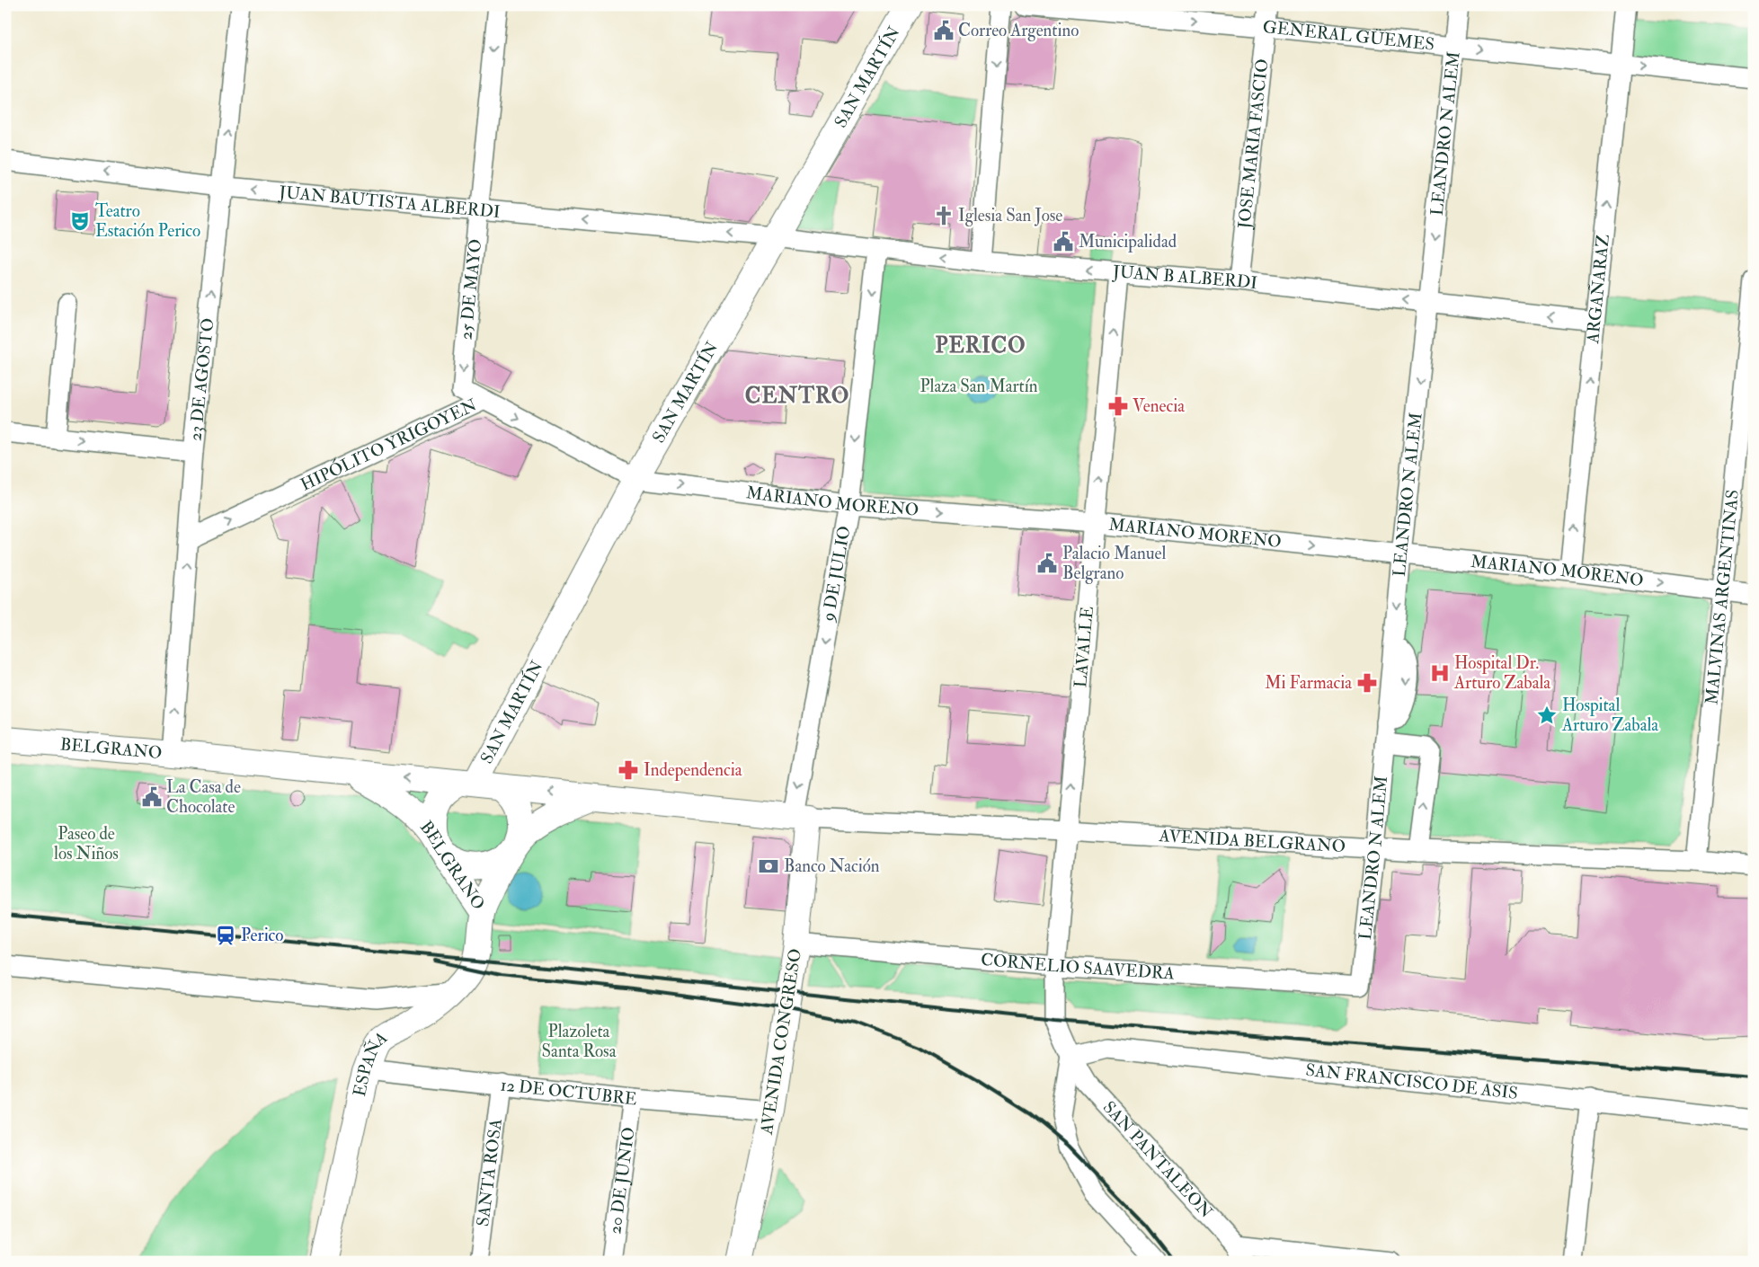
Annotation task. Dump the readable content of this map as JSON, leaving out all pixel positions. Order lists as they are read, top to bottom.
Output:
{
  "streets": {
    "main road": [
      "SAN MARTÍN",
      "BELGRANO",
      "AVENIDA CONGRESO",
      "ESPAÑA"
    ],
    "street": [
      "GENERAL GÜEMES",
      "LEANDRO N ALEM",
      "JOSE MARIA FASCIO",
      "JUAN BAUTISTA ALBERDI",
      "JUAN B ALBERDI",
      "ARGAÑARAZ",
      "25 DE MAYO",
      "23 DE AGOSTO",
      "HIPÓLITO YRIGOYEN",
      "MARIANO MORENO",
      "9 DE JULIO",
      "MALVINAS ARGENTINAS",
      "LAVALLE",
      "AVENIDA BELGRANO",
      "CORNELIO SAAVEDRA",
      "SAN FRANCISCO DE ASIS",
      "12 DE OCTUBRE",
      "SAN PANTALEON",
      "SANTA ROSA",
      "20 DE JUNIO"
    ]
  },
  "crossings": [
    ["GENERAL GÜEMES", "LEANDRO N ALEM"],
    ["GENERAL GÜEMES", "JOSE MARIA FASCIO"],
    ["GENERAL GÜEMES", "ARGAÑARAZ"],
    ["SAN MARTÍN", "JUAN BAUTISTA ALBERDI"],
    ["SAN MARTÍN", "JUAN B ALBERDI"],
    ["SAN MARTÍN", "HIPÓLITO YRIGOYEN"],
    ["SAN MARTÍN", "MARIANO MORENO"],
    ["SAN MARTÍN", "BELGRANO"],
    ["LEANDRO N ALEM", "JUAN B ALBERDI"],
    ["LEANDRO N ALEM", "MARIANO MORENO"],
    ["LEANDRO N ALEM", "AVENIDA BELGRANO"],
    ["LEANDRO N ALEM", "CORNELIO SAAVEDRA"],
    ["JOSE MARIA FASCIO", "JUAN B ALBERDI"],
    ["JUAN BAUTISTA ALBERDI", "JUAN B ALBERDI"],
    ["JUAN BAUTISTA ALBERDI", "25 DE MAYO"],
    ["JUAN BAUTISTA ALBERDI", "23 DE AGOSTO"],
    ["JUAN B ALBERDI", "ARGAÑARAZ"],
    ["JUAN B ALBERDI", "9 DE JULIO"],
    ["JUAN B ALBERDI", "LAVALLE"],
    ["ARGAÑARAZ", "MARIANO MORENO"],
    ["25 DE MAYO", "HIPÓLITO YRIGOYEN"],
    ["23 DE AGOSTO", "HIPÓLITO YRIGOYEN"],
    ["23 DE AGOSTO", "BELGRANO"],
    ["HIPÓLITO YRIGOYEN", "MARIANO MORENO"],
    ["MARIANO MORENO", "9 DE JULIO"],
    ["MARIANO MORENO", "MALVINAS ARGENTINAS"],
    ["MARIANO MORENO", "LAVALLE"],
    ["9 DE JULIO", "BELGRANO"],
    ["9 DE JULIO", "AVENIDA BELGRANO"],
    ["9 DE JULIO", "AVENIDA CONGRESO"],
    ["MALVINAS ARGENTINAS", "AVENIDA BELGRANO"],
    ["LAVALLE", "AVENIDA BELGRANO"],
    ["LAVALLE", "CORNELIO SAAVEDRA"],
    ["LAVALLE", "SAN PANTALEON"],
    ["BELGRANO", "AVENIDA BELGRANO"],
    ["BELGRANO", "AVENIDA CONGRESO"],
    ["BELGRANO", "ESPAÑA"],
    ["AVENIDA BELGRANO", "AVENIDA CONGRESO"],
    ["CORNELIO SAAVEDRA", "AVENIDA CONGRESO"],
    ["AVENIDA CONGRESO", "12 DE OCTUBRE"],
    ["ESPAÑA", "12 DE OCTUBRE"],
    ["SAN FRANCISCO DE ASIS", "SAN PANTALEON"],
    ["12 DE OCTUBRE", "SANTA ROSA"],
    ["12 DE OCTUBRE", "20 DE JUNIO"]
  ],
  "one_way": [
    "GENERAL GÜEMES",
    "LEANDRO N ALEM",
    "JUAN BAUTISTA ALBERDI",
    "JUAN B ALBERDI",
    "ARGAÑARAZ",
    "25 DE MAYO",
    "23 DE AGOSTO",
    "HIPÓLITO YRIGOYEN",
    "MARIANO MORENO",
    "9 DE JULIO",
    "LAVALLE"
  ],
  "districts": ["PERICO", "CENTRO"],
  "parks": ["Plaza San Martín", "Paseo de los Niños", "Plazoleta Santa Rosa"],
  "places": {
    "public building": [
      "Correo Argentino",
      "Municipalidad",
      "Palacio Manuel Belgrano",
      "La Casa de Chocolate"
    ],
    "church": ["Iglesia San Jose"],
    "theatre": ["Teatro Estación Perico"],
    "pharmacy": ["Venecia", "Mi Farmacia", "Independencia"],
    "hospital": ["Hospital Dr. Arturo Zabala"],
    "place": ["Hospital Arturo Zabala"],
    "bank": ["Banco Nación"],
    "station": ["Perico"]
  }
}
